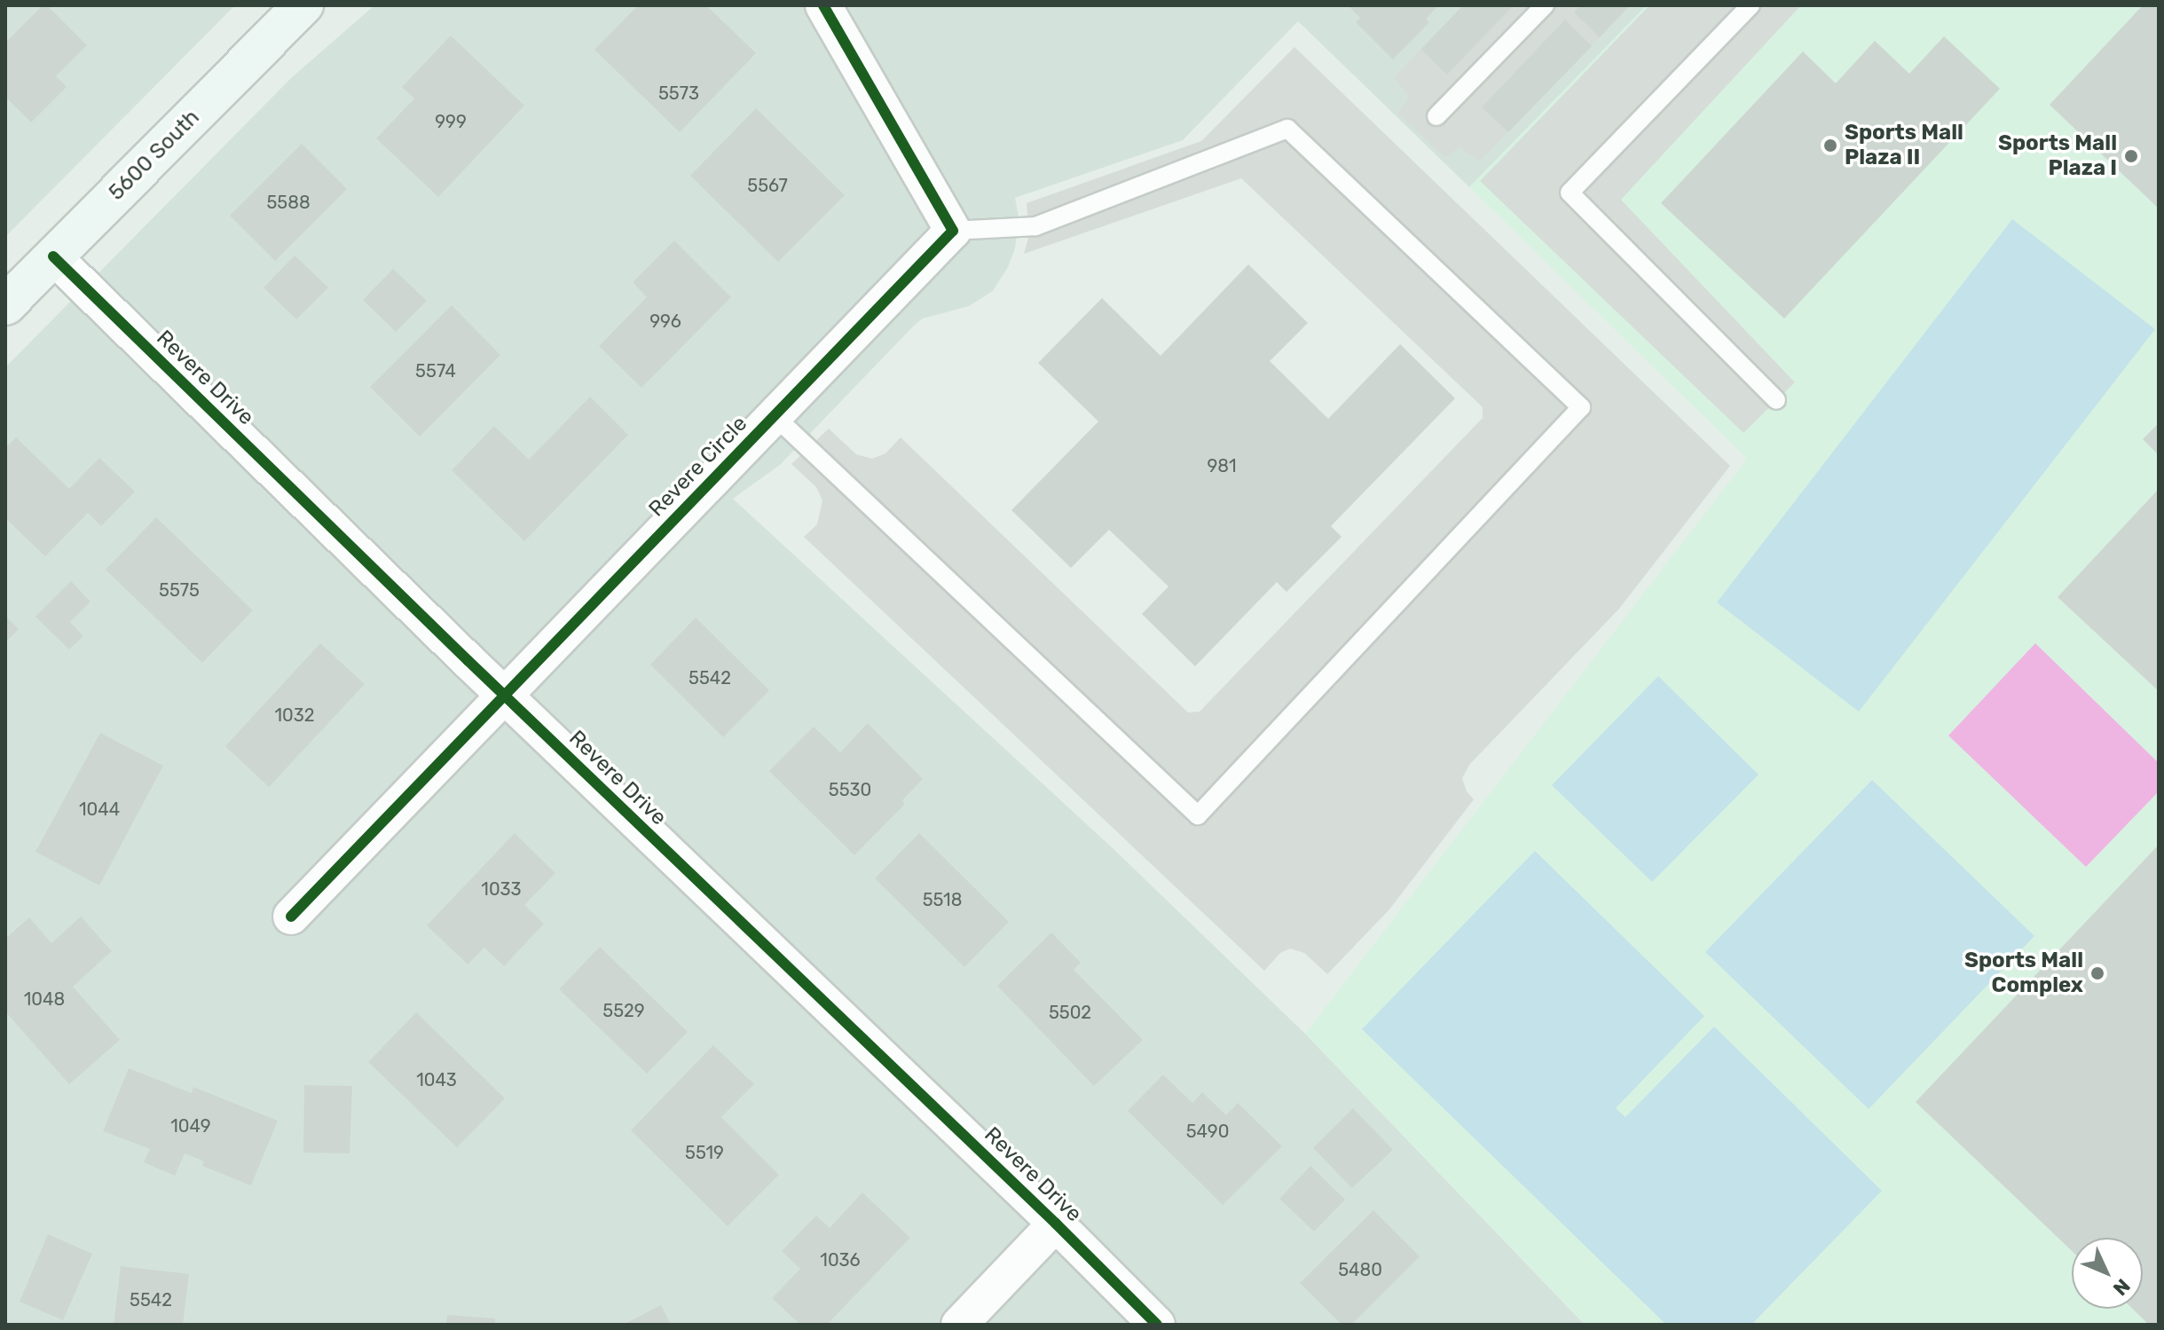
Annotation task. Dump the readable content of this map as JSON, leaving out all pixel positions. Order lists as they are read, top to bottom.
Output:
{
  "streets": {
    "main road": ["5600 South"],
    "street": ["Revere Drive", "Revere Circle"]
  },
  "crossings": [
    ["5600 South", "Revere Drive"],
    ["Revere Drive", "Revere Circle"]
  ],
  "places": ["Sports Mall Plaza II", "Sports Mall Plaza I", "Sports Mall Complex"],
  "house_numbers": [
    "5573",
    "999",
    "5567",
    "5588",
    "996",
    "5574",
    "981",
    "5575",
    "5542",
    "1032",
    "5530",
    "1044",
    "1033",
    "5518",
    "1048",
    "5529",
    "5502",
    "1043",
    "1049",
    "5490",
    "5519",
    "1036",
    "5480",
    "5542"
  ],
  "north": "bottom right"
}
